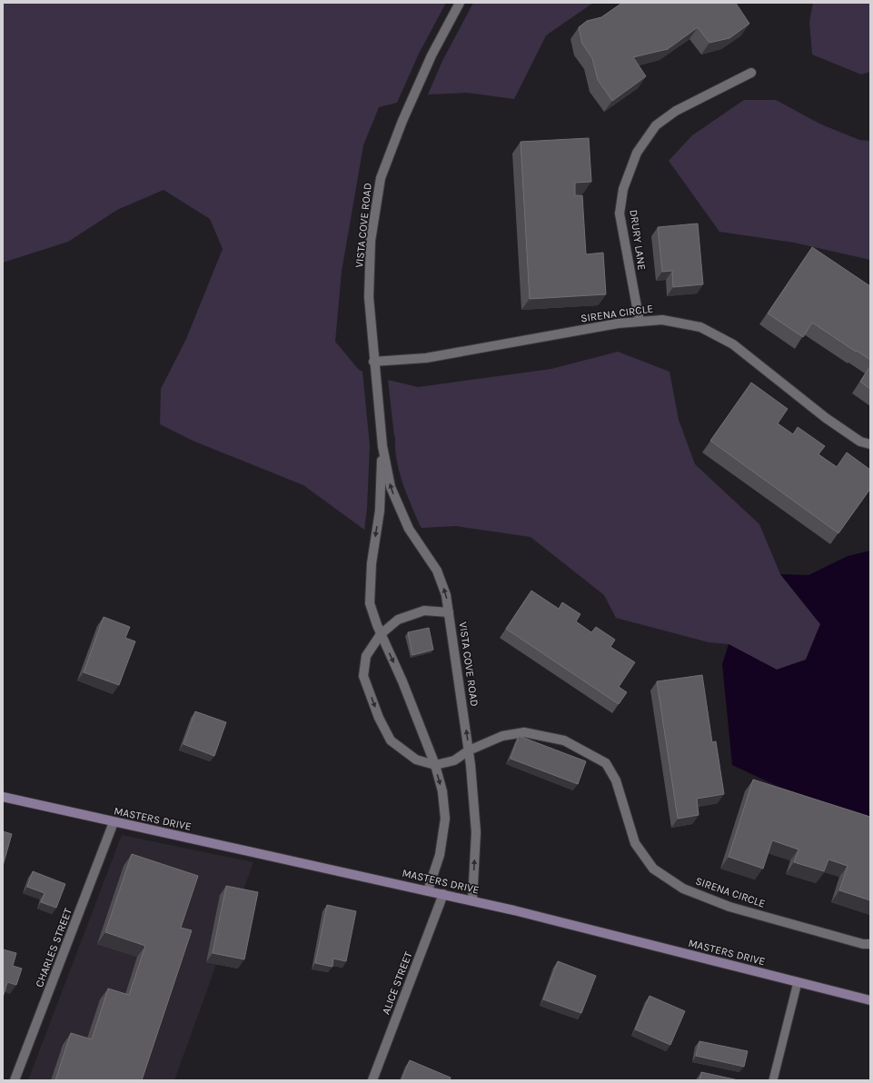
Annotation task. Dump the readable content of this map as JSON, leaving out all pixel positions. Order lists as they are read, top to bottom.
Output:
{
  "streets": {
    "street": [
      "VISTA COVE ROAD",
      "DRURY LANE",
      "SIRENA CIRCLE",
      "MASTERS DRIVE",
      "CHARLES STREET",
      "ALICE STREET"
    ]
  },
  "crossings": [
    ["VISTA COVE ROAD", "SIRENA CIRCLE"],
    ["VISTA COVE ROAD", "MASTERS DRIVE"],
    ["DRURY LANE", "SIRENA CIRCLE"],
    ["MASTERS DRIVE", "CHARLES STREET"],
    ["MASTERS DRIVE", "ALICE STREET"]
  ]
}
